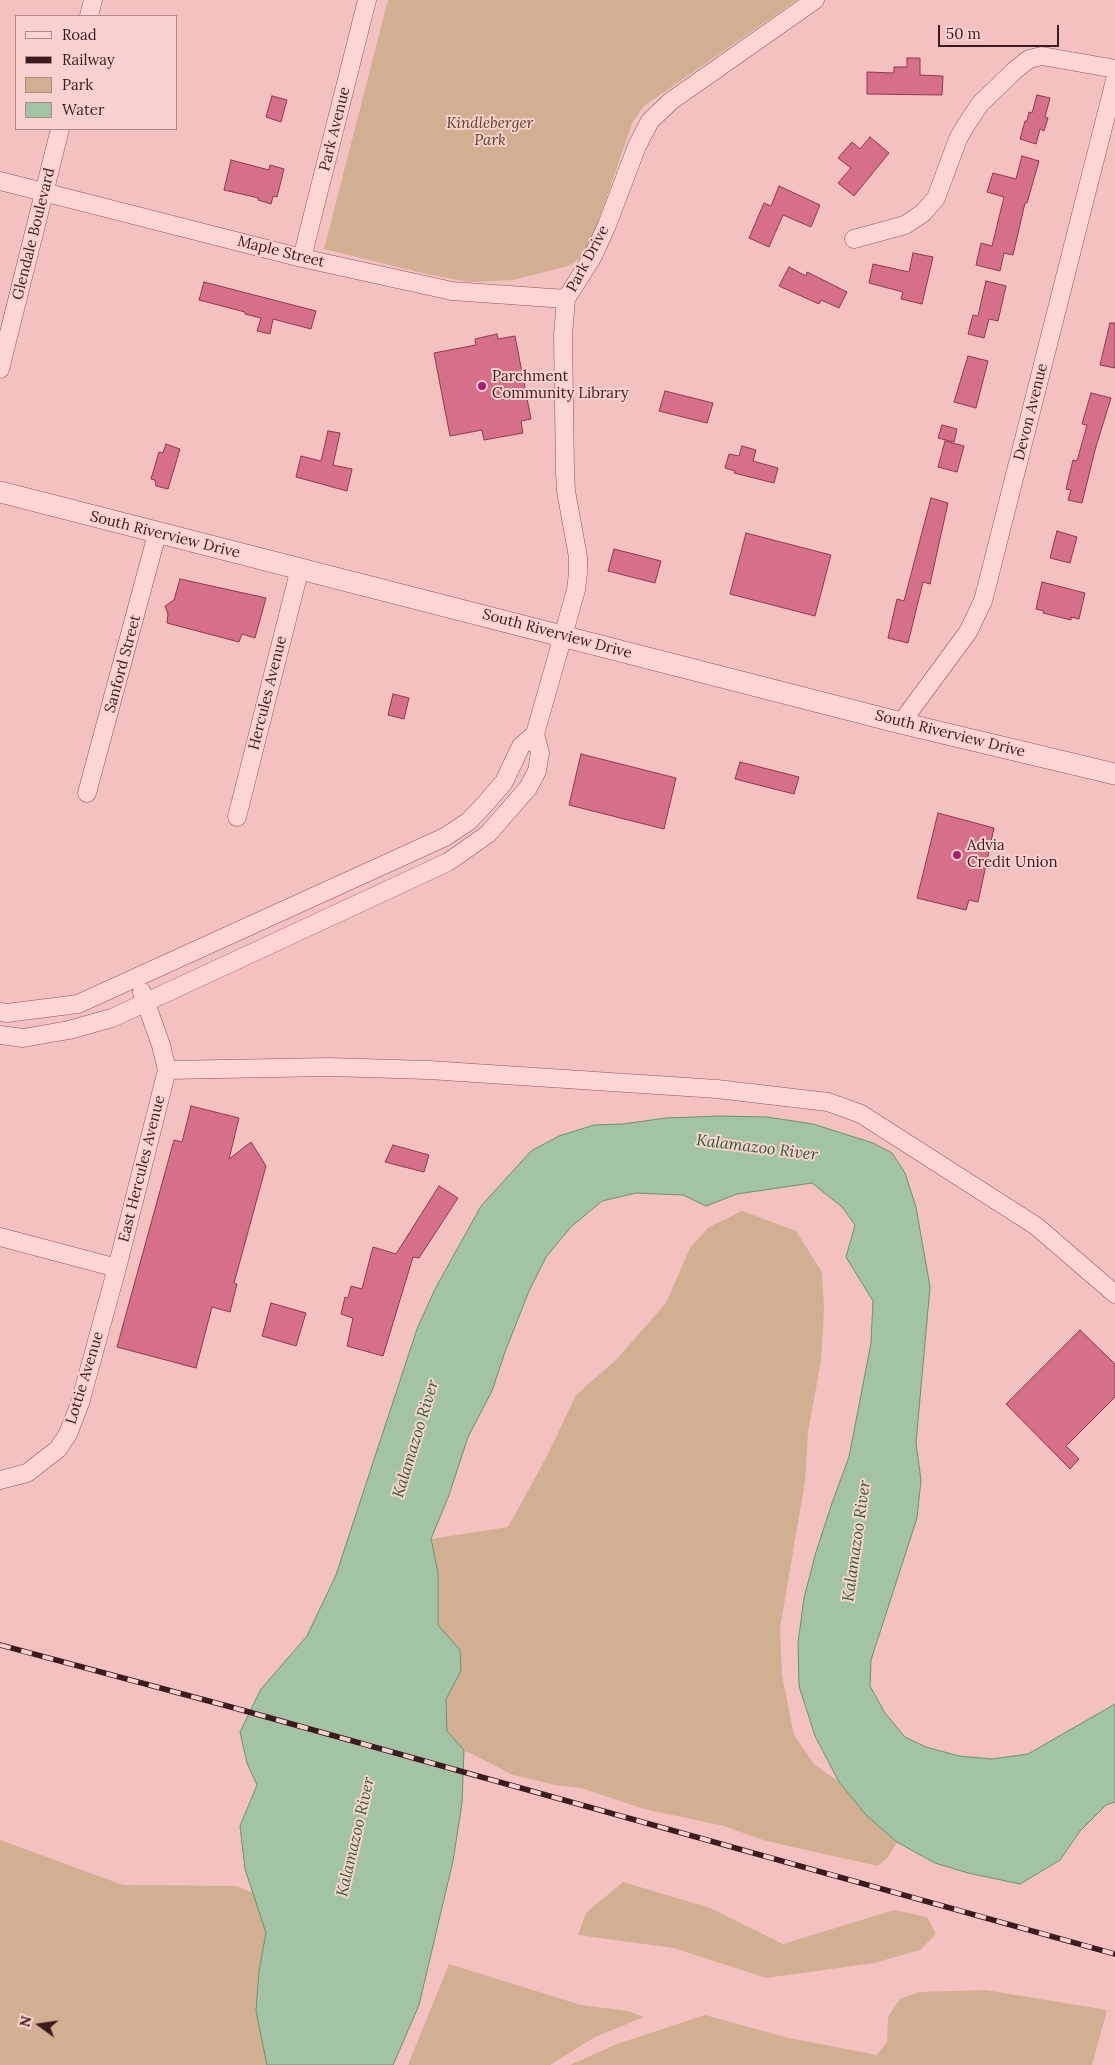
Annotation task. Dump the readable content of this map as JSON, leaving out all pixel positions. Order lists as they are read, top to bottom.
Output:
{
  "streets": {
    "street": [
      "Park Avenue",
      "Glendale Boulevard",
      "Maple Street",
      "Park Drive",
      "Devon Avenue",
      "South Riverview Drive",
      "Sanford Street",
      "Hercules Avenue",
      "East Hercules Avenue",
      "Lottie Avenue"
    ]
  },
  "crossings": [
    ["Park Avenue", "Maple Street"],
    ["Glendale Boulevard", "Maple Street"],
    ["Maple Street", "Park Drive"],
    ["Park Drive", "South Riverview Drive"],
    ["Devon Avenue", "South Riverview Drive"],
    ["South Riverview Drive", "Sanford Street"],
    ["South Riverview Drive", "Hercules Avenue"],
    ["East Hercules Avenue", "Lottie Avenue"]
  ],
  "water": ["Kalamazoo River"],
  "parks": ["Kindleberger Park"],
  "places": ["Parchment Community Library", "Advia Credit Union"],
  "legend": [
    "Road",
    "Railway",
    "Park",
    "Water"
  ],
  "scale_bar": "50 m",
  "north": "left"
}
